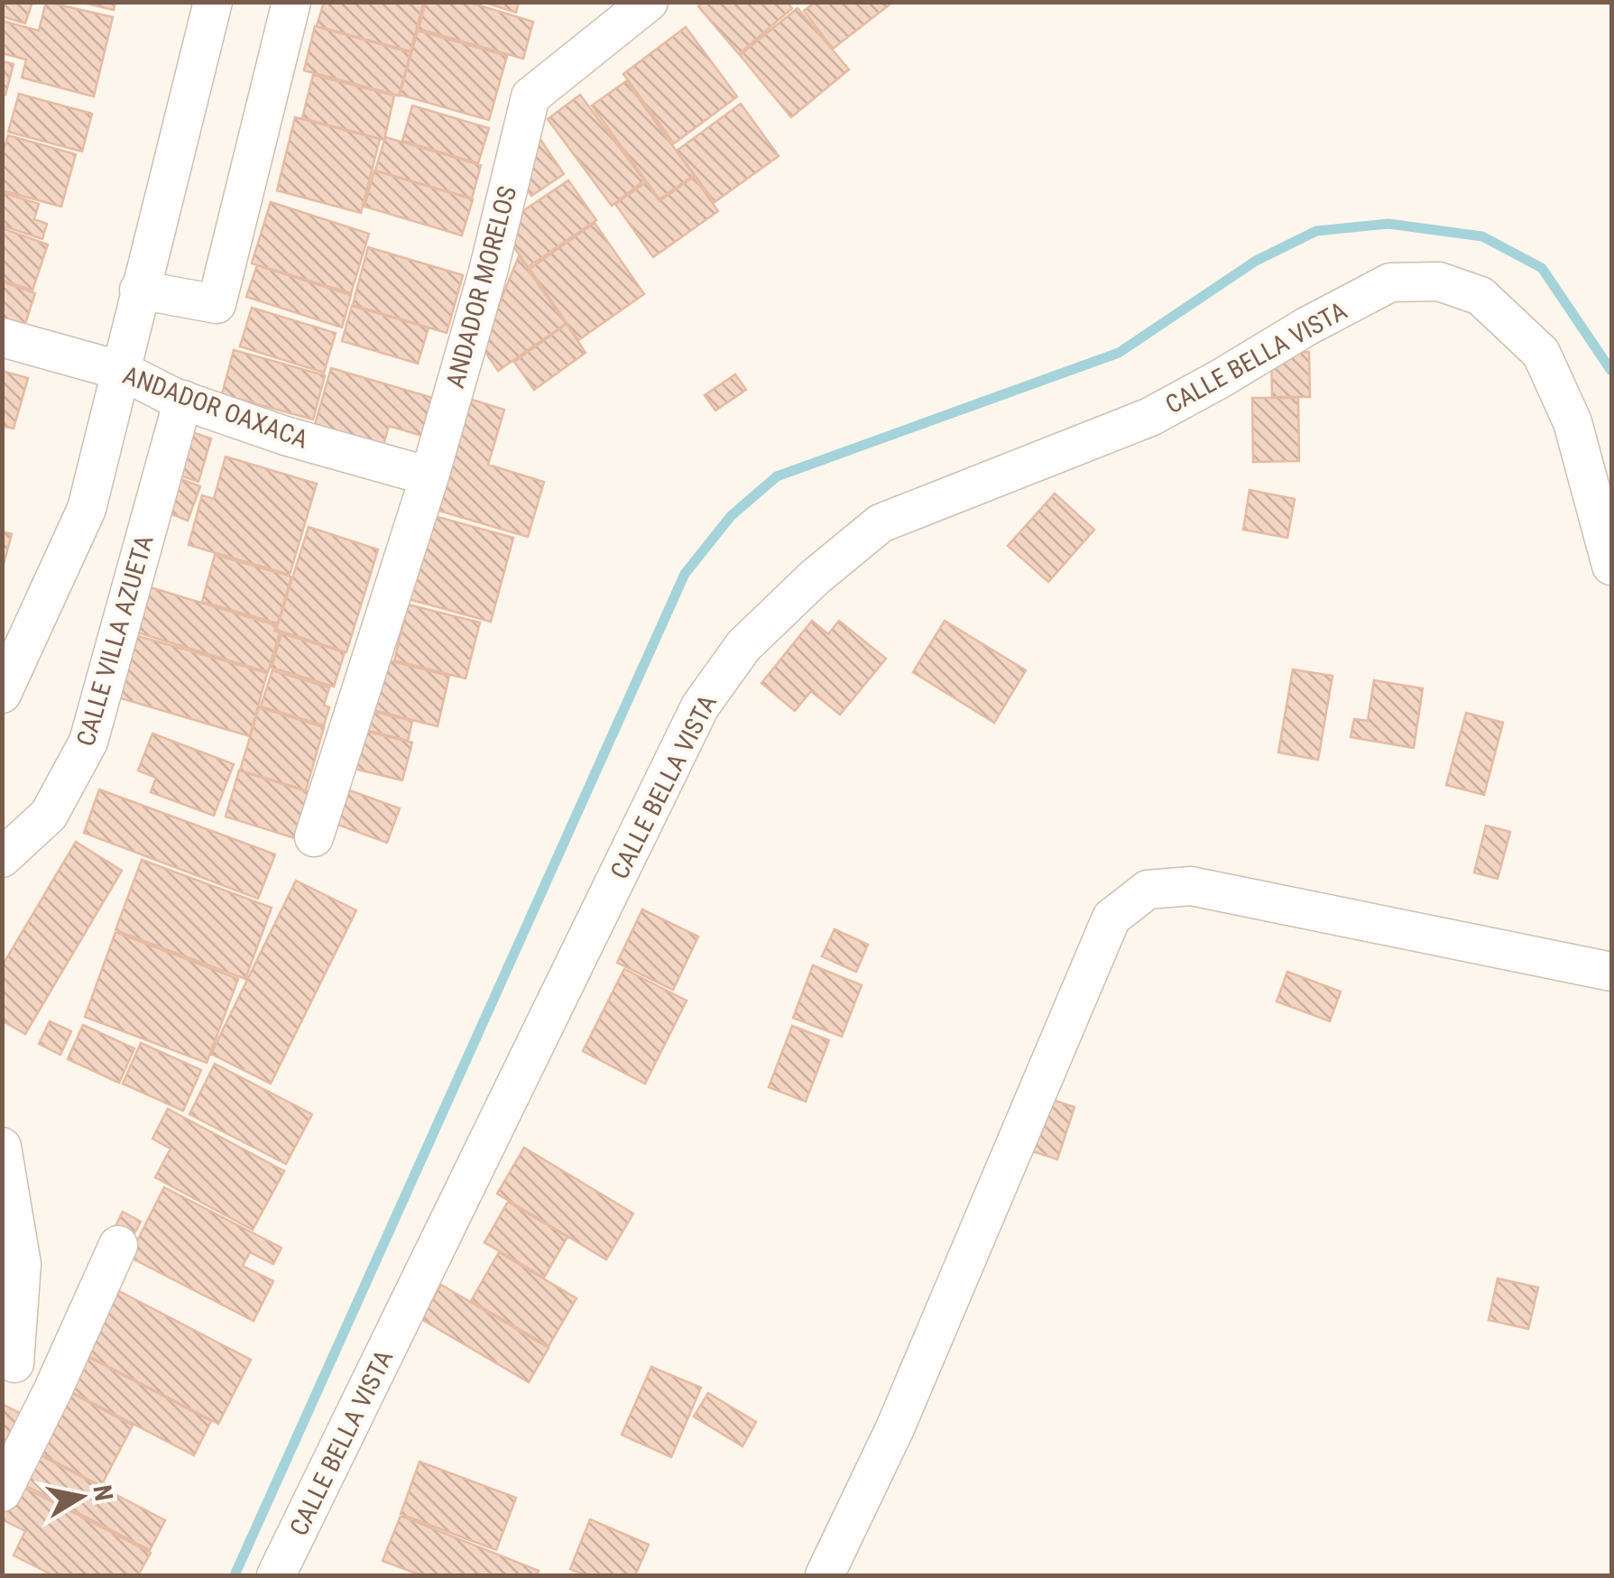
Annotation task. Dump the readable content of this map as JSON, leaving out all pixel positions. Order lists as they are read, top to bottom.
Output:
{
  "streets": {
    "street": [
      "ANDADOR MORELOS",
      "CALLE BELLA VISTA",
      "ANDADOR OAXACA",
      "CALLE VILLA AZUETA"
    ]
  },
  "crossings": [
    ["ANDADOR MORELOS", "ANDADOR OAXACA"],
    ["ANDADOR OAXACA", "CALLE VILLA AZUETA"]
  ],
  "north": "right"
}
